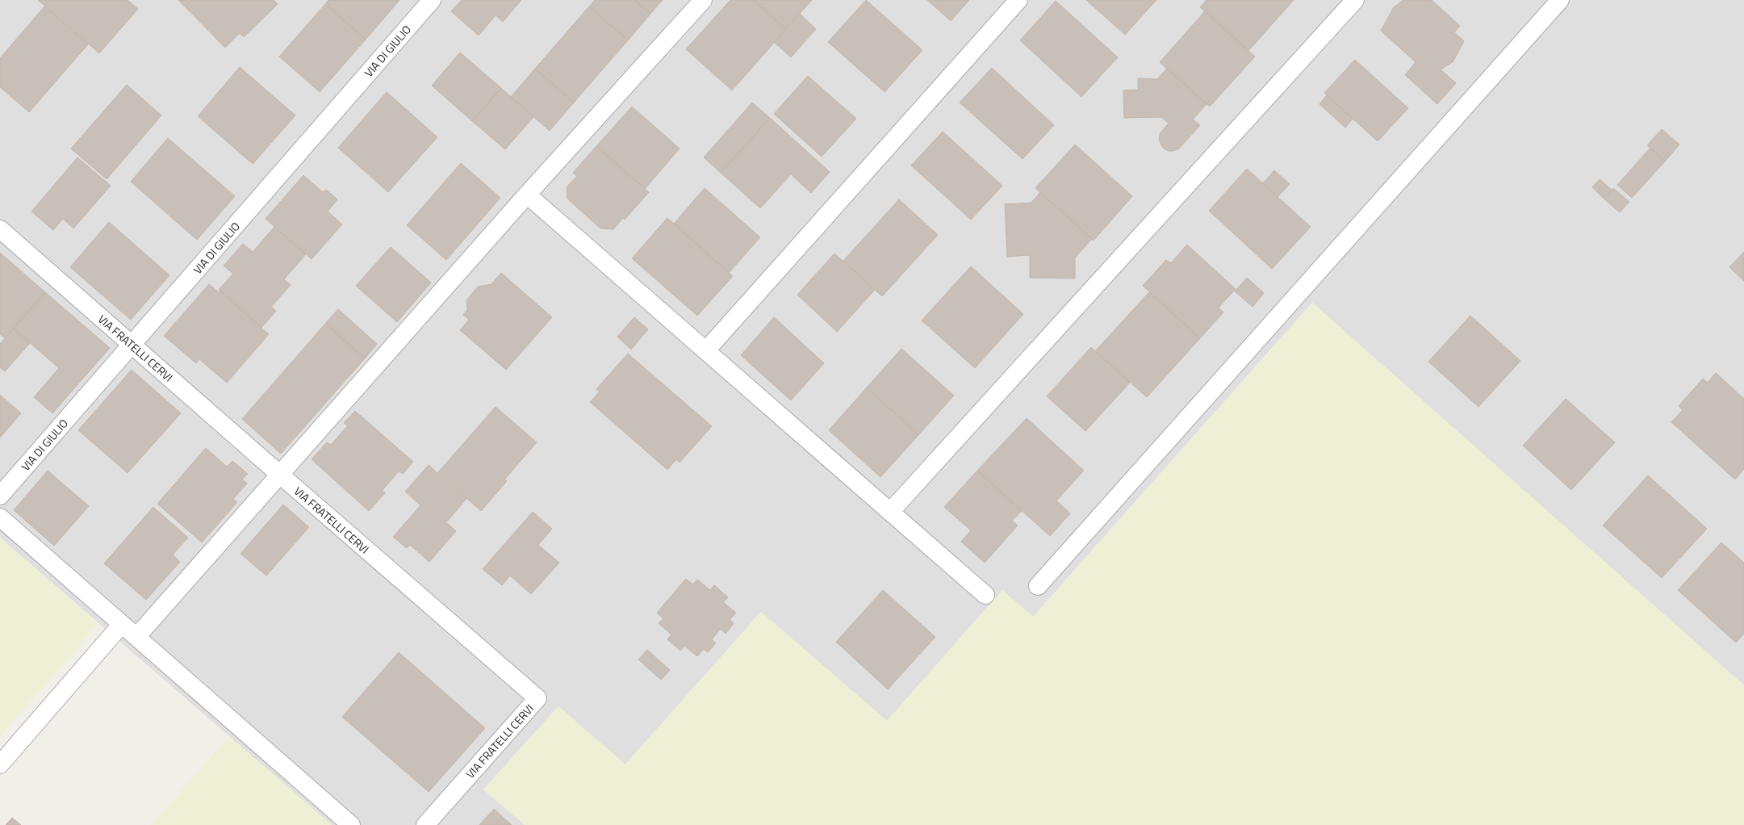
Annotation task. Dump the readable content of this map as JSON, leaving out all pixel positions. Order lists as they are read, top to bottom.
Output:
{
  "streets": {
    "street": ["VIA DI GIULIO", "VIA FRATELLI CERVI"]
  },
  "crossings": [
    ["VIA DI GIULIO", "VIA FRATELLI CERVI"]
  ]
}
